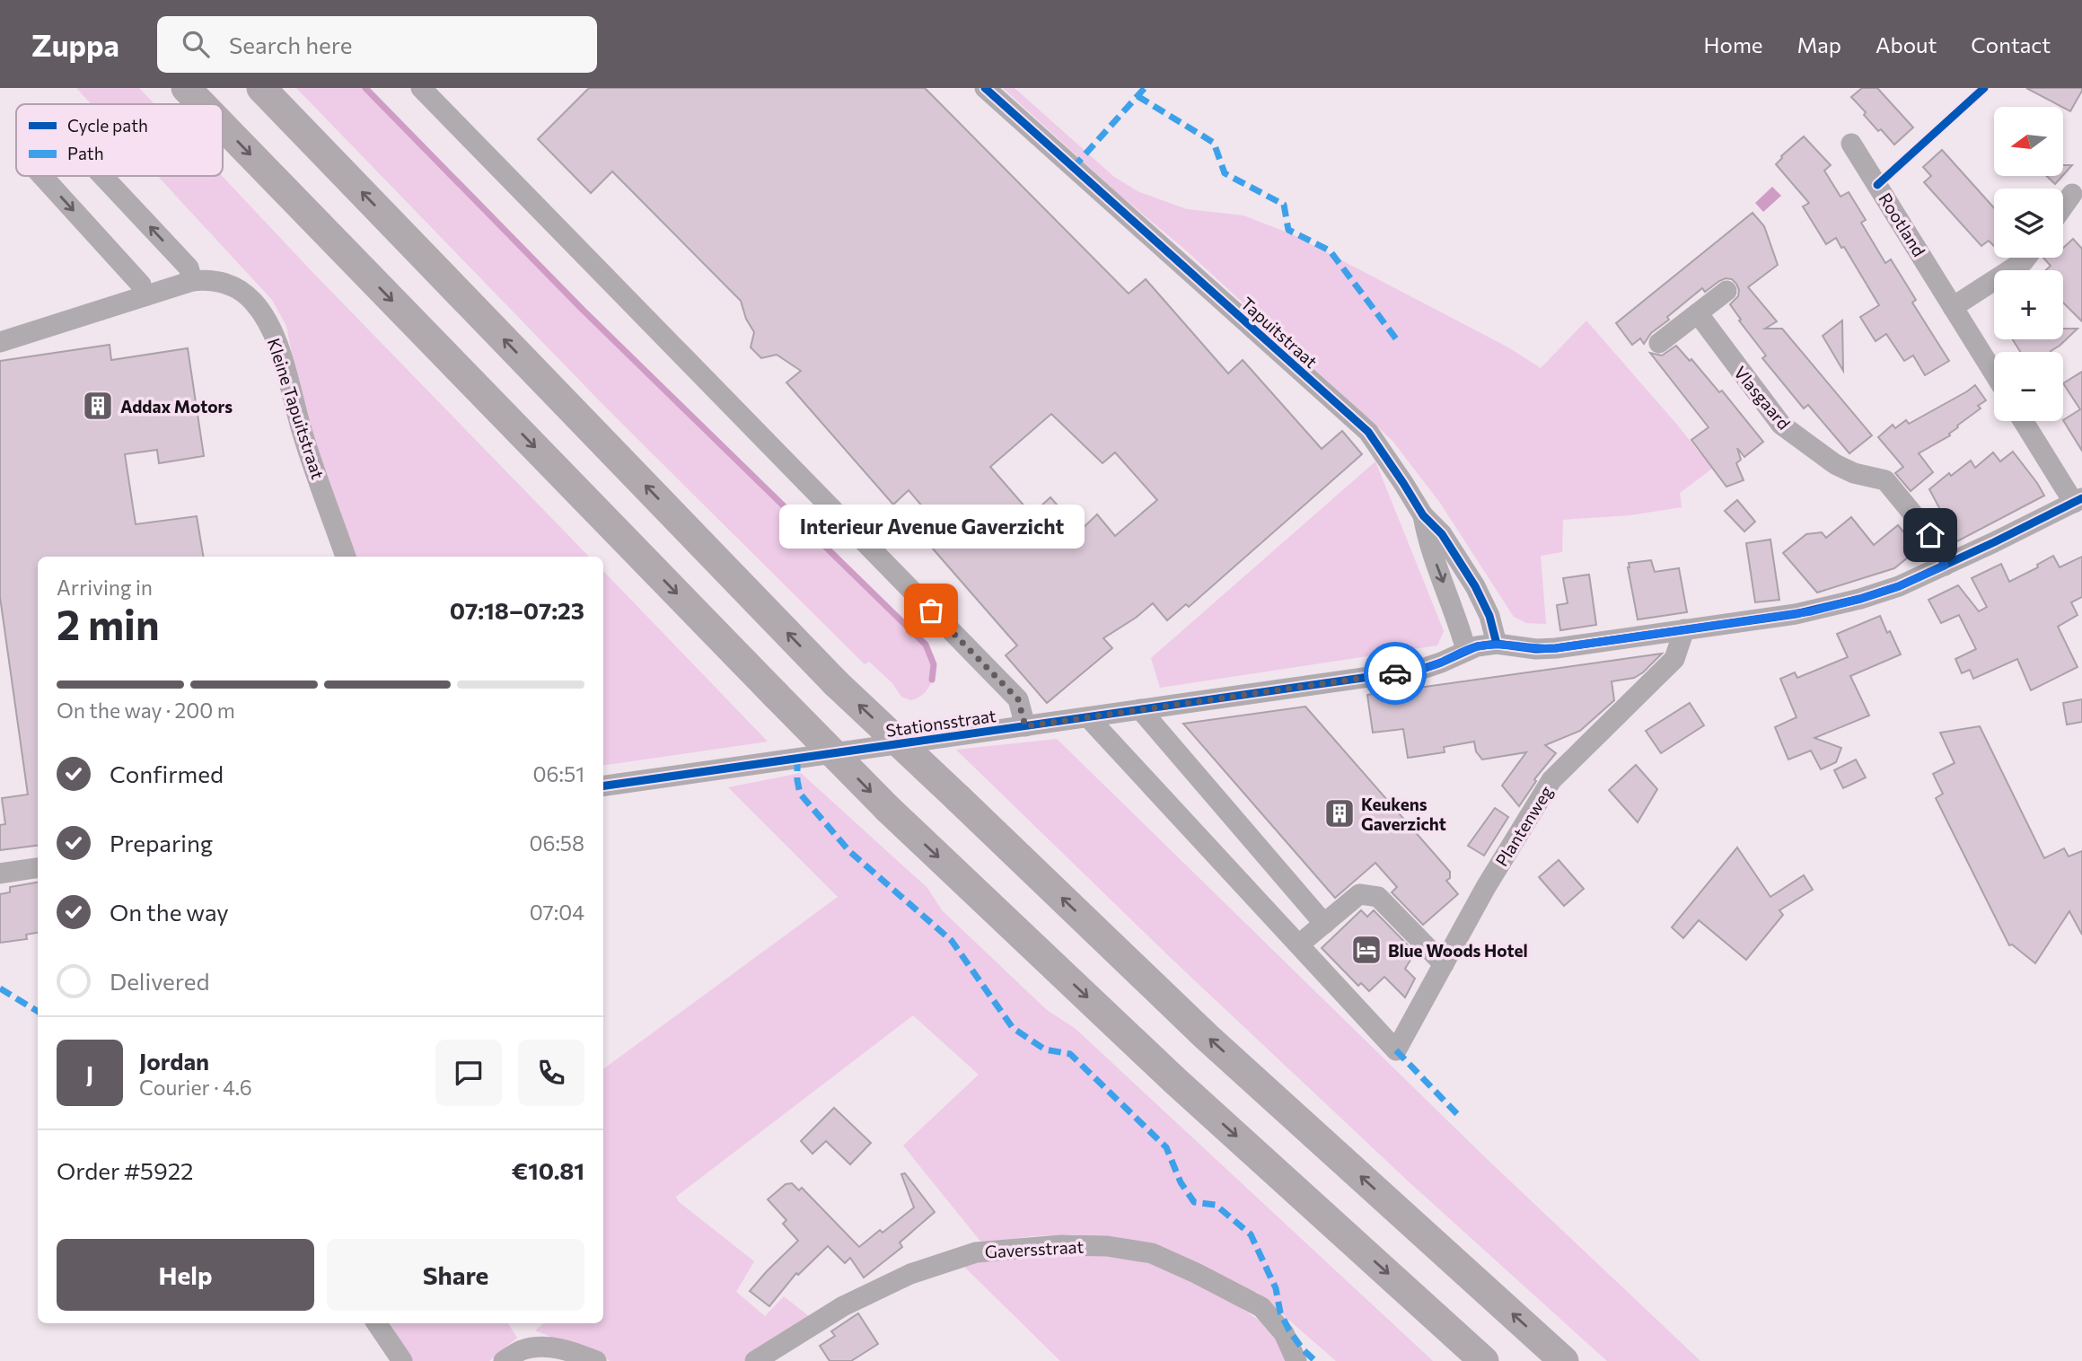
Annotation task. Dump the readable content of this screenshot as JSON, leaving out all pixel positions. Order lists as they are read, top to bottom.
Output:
{
  "streets": {
    "street": [
      "Rootland",
      "Tapuitstraat",
      "Vlasgaard",
      "Kleine Tapuitstraat",
      "Stationsstraat",
      "Plantenweg",
      "Gaversstraat"
    ]
  },
  "crossings": [
    ["Tapuitstraat", "Stationsstraat"],
    ["Vlasgaard", "Stationsstraat"],
    ["Stationsstraat", "Plantenweg"]
  ],
  "places": {
    "building": ["Addax Motors", "Keukens Gaverzicht"],
    "other": ["Interieur Avenue Gaverzicht"],
    "hotel": ["Blue Woods Hotel"]
  },
  "legend": ["Cycle path", "Path"],
  "north": "left",
  "page": {
    "header": "Zuppa",
    "search": "Search here",
    "nav": [
      "Home",
      "Map",
      "About",
      "Contact"
    ],
    "map_buttons": ["+", "−"],
    "bubble": "Interieur Avenue Gaverzicht",
    "heading": ["2 min", "Arriving in", "07:18–07:23"],
    "panel": [
      "Jordan",
      "Courier · 4.6",
      "Order #5922",
      "€10.81"
    ],
    "bar": "On the way · 200 m",
    "list": [
      ["Confirmed", "06:51"],
      ["Preparing", "06:58"],
      ["On the way", "07:04"],
      "Delivered"
    ],
    "round": "J",
    "buttons": ["Help", "Share"]
  }
}
